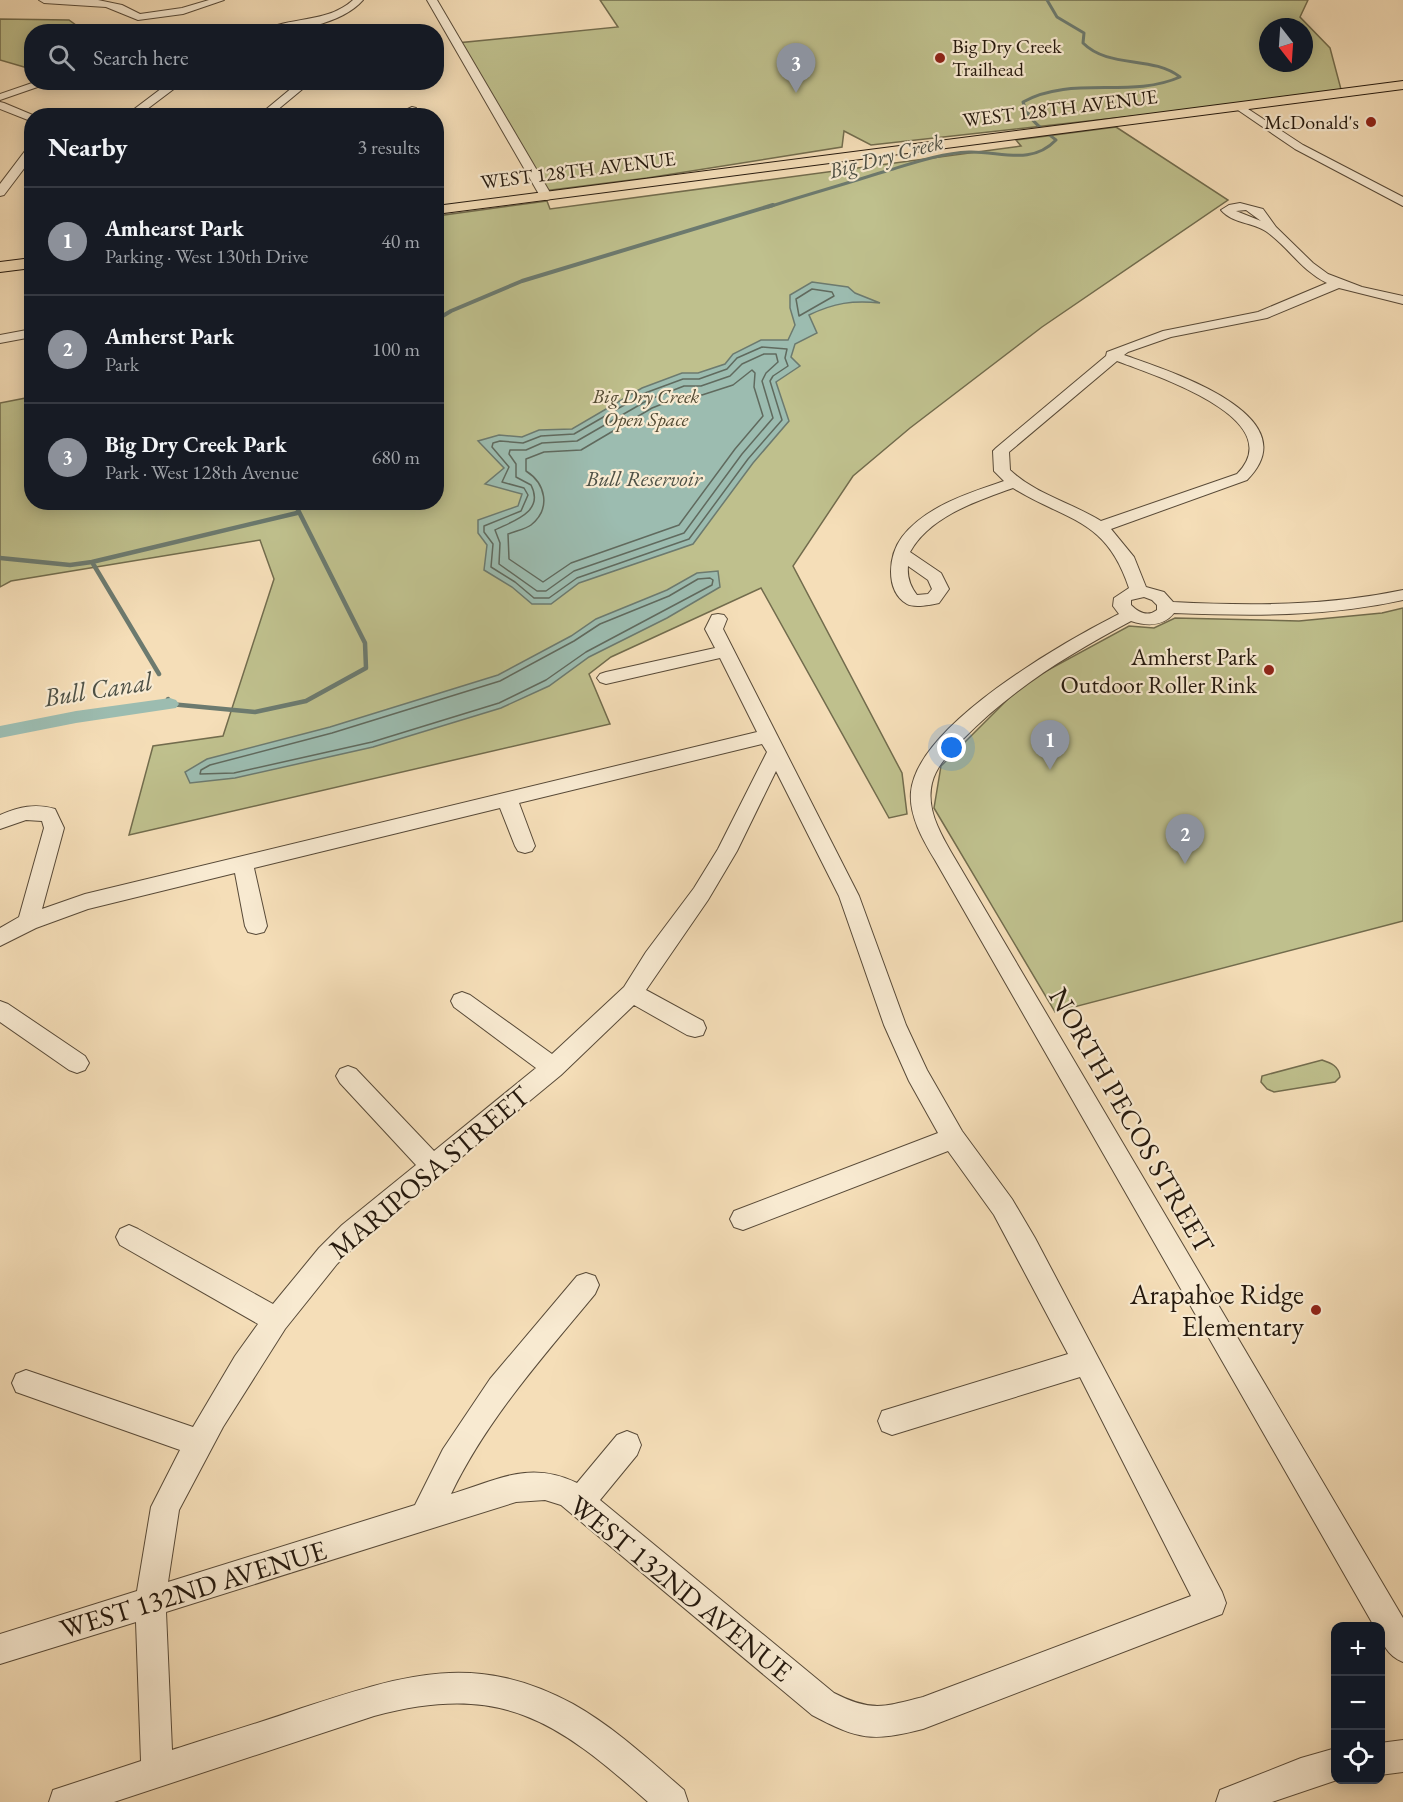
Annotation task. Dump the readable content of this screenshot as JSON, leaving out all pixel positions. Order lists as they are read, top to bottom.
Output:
{
  "streets": {
    "main road": ["WEST 128TH AVENUE"],
    "street": ["NORTH PECOS STREET", "MARIPOSA STREET", "WEST 132ND AVENUE"]
  },
  "crossings": [
    ["MARIPOSA STREET", "WEST 132ND AVENUE"]
  ],
  "water": ["Big Dry Creek", "Bull Reservoir", "Bull Canal"],
  "parks": ["Big Dry Creek Open Space"],
  "places": [
    "Big Dry Creek Trailhead",
    "McDonald's",
    "Amherst Park Outdoor Roller Rink",
    "Arapahoe Ridge Elementary"
  ],
  "north": "bottom",
  "page": {
    "search": "Search here",
    "pins": ["3", "1", "2"],
    "heading": ["Nearby", "3 results"],
    "list": [
      {
        "mark": "1",
        "name": "Amhearst Park",
        "note": "Parking · West 130th Drive",
        "value": "40 m"
      },
      {
        "mark": "2",
        "name": "Amherst Park",
        "note": "Park",
        "value": "100 m"
      },
      {
        "mark": "3",
        "name": "Big Dry Creek Park",
        "note": "Park · West 128th Avenue",
        "value": "680 m"
      }
    ],
    "map_buttons": ["+", "−"]
  }
}
